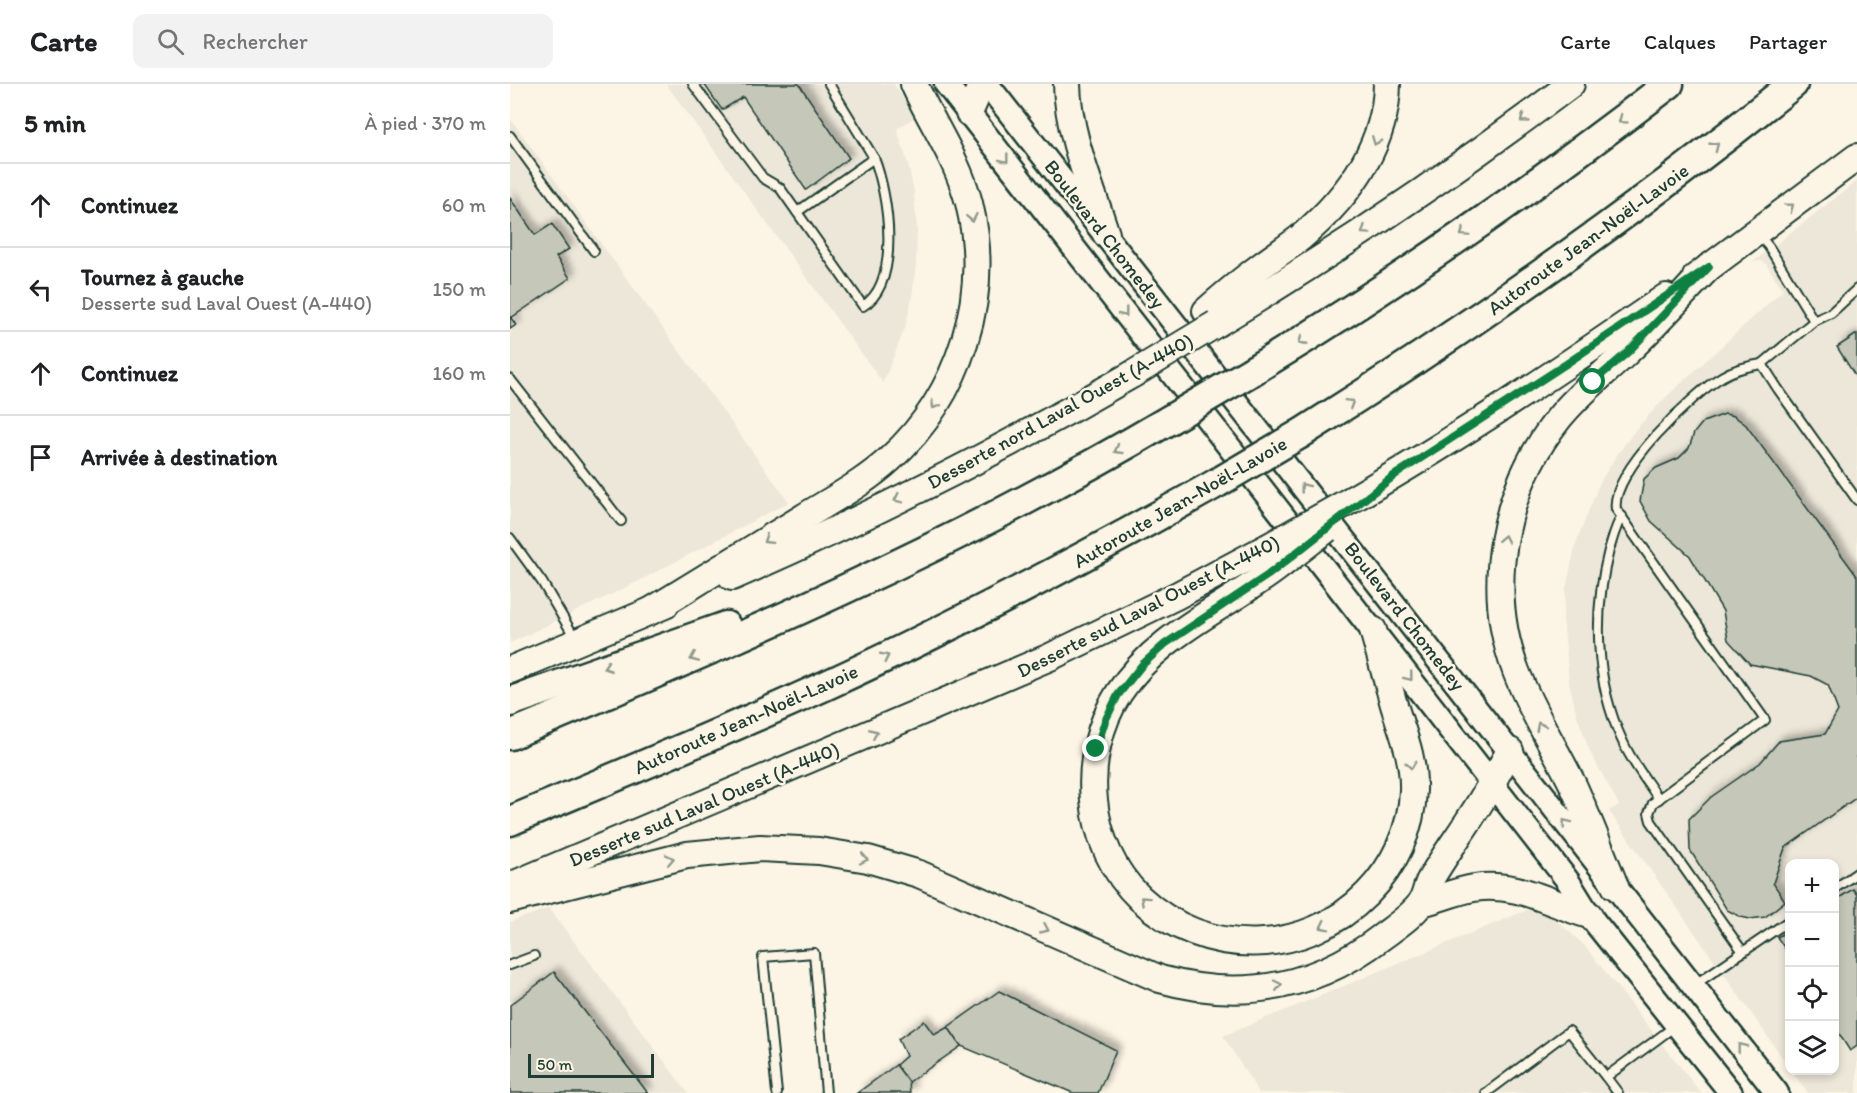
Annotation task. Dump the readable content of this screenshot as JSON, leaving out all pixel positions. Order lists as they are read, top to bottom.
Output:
{
  "streets": {
    "highway": ["Autoroute Jean-Noël-Lavoie"],
    "main road": ["Desserte nord Laval Ouest (A-440)", "Desserte sud Laval Ouest (A-440)"],
    "street": ["Boulevard Chomedey"]
  },
  "one_way": ["Desserte sud Laval Ouest (A-440)"],
  "scale_bar": "50 m",
  "page": {
    "header": "Carte",
    "search": "Rechercher",
    "nav": ["Carte", "Calques", "Partager"],
    "heading": ["5 min", "À pied · 370 m"],
    "list": [
      ["Continuez", "60 m"],
      ["Tournez à gauche", "Desserte sud Laval Ouest (A-440)", "150 m"],
      ["Continuez", "160 m"],
      "Arrivée à destination"
    ],
    "map_buttons": ["+", "−"],
    "scale": "50 m"
  }
}
